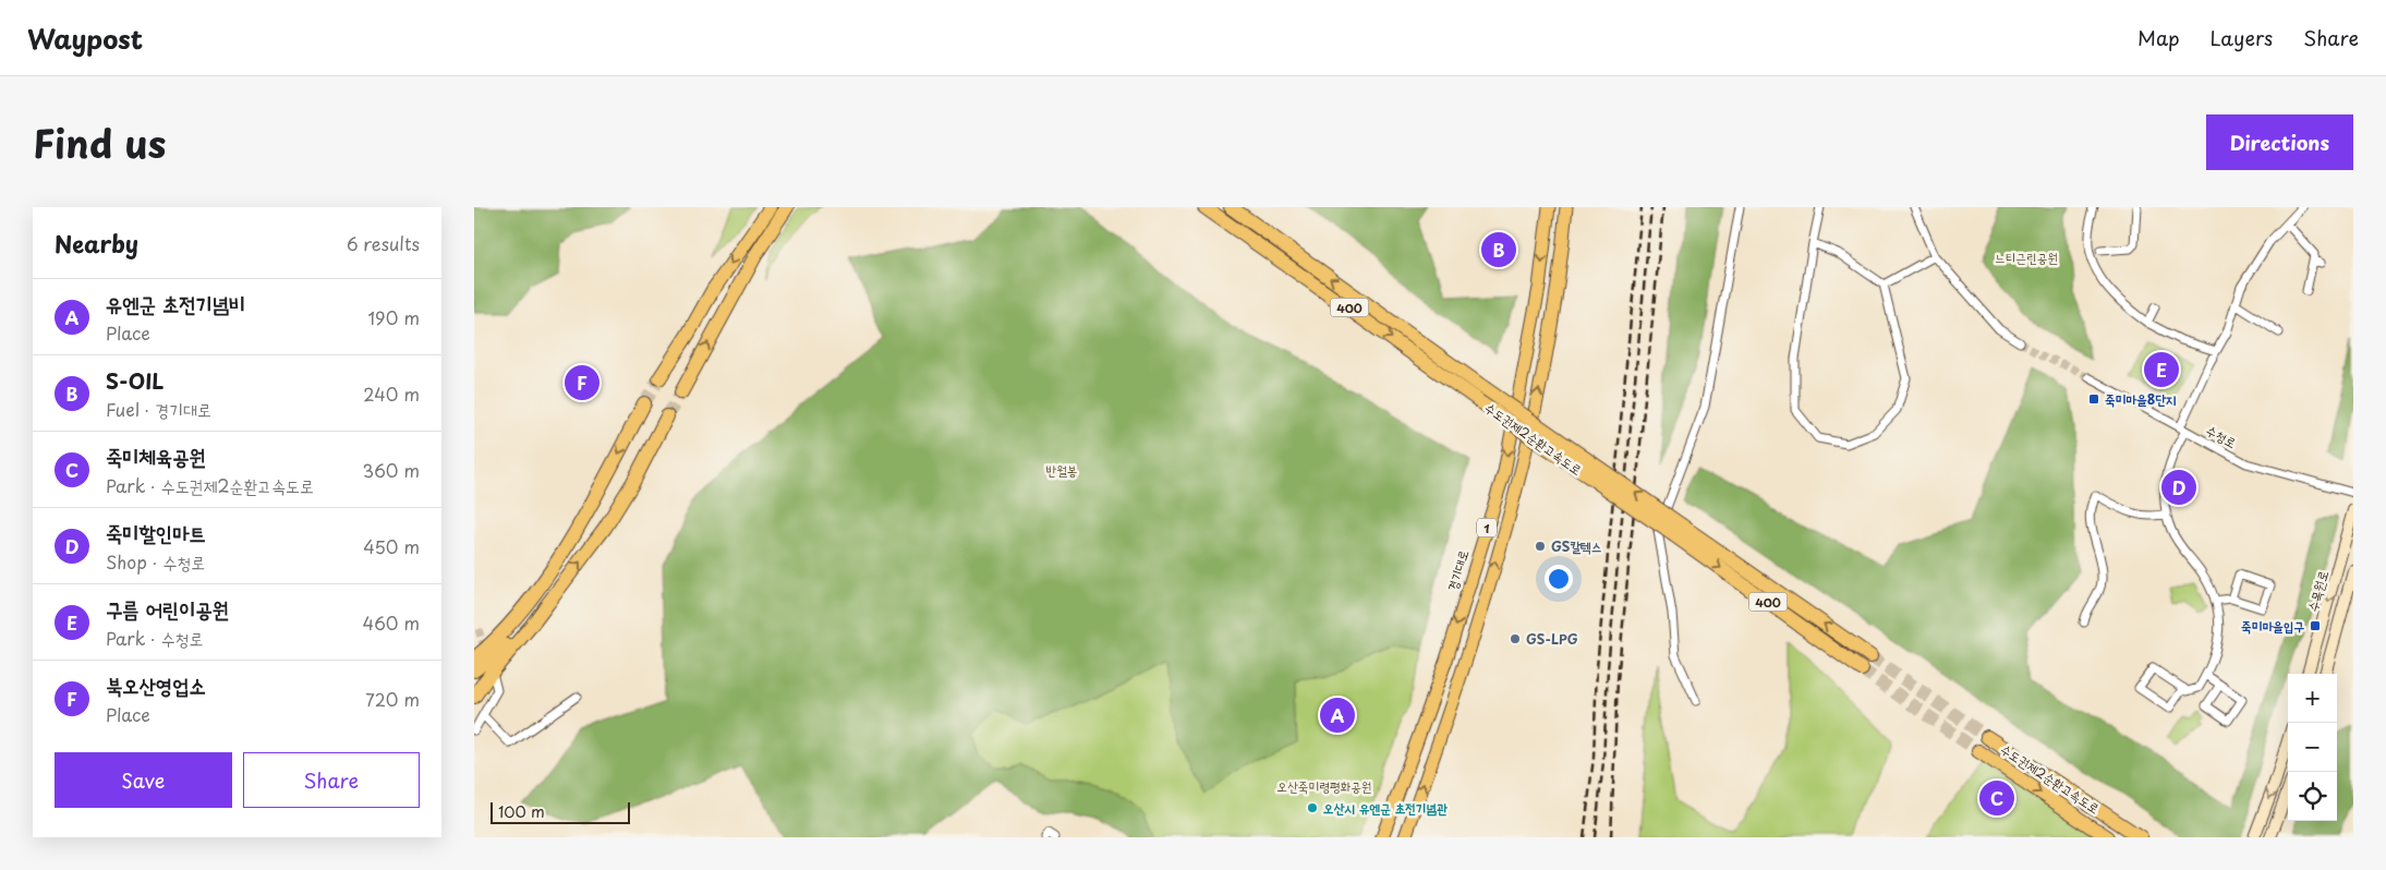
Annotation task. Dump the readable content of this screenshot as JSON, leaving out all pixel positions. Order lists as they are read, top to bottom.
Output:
{
  "streets": {
    "highway": ["400", "수도권제2순환고속도로"],
    "main road": ["1", "경기대로"],
    "street": ["수청로", "수목원로"]
  },
  "parks": ["느티근린공원", "반월봉", "오산죽미령평화공원"],
  "places": {
    "transit": ["죽미마을8단지", "죽미마을입구"],
    "other": ["GS칼텍스", "GS-LPG", "오산시 유엔군 초전기념관"]
  },
  "scale_bar": "100 m",
  "page": {
    "header": "Waypost",
    "nav": ["Map", "Layers", "Share"],
    "title": "Find us",
    "buttons": [
      "Directions",
      ["Save", "Share"]
    ],
    "heading": ["Nearby", "6 results"],
    "pins": [
      "B",
      "E",
      "F",
      "D",
      "A",
      "C"
    ],
    "list": [
      {
        "mark": "A",
        "name": "유엔군 초전기념비",
        "note": "Place",
        "value": "190 m"
      },
      {
        "mark": "B",
        "name": "S-OIL",
        "note": "Fuel · 경기대로",
        "value": "240 m"
      },
      {
        "mark": "C",
        "name": "죽미체육공원",
        "note": "Park · 수도권제2순환고속도로",
        "value": "360 m"
      },
      {
        "mark": "D",
        "name": "죽미할인마트",
        "note": "Shop · 수청로",
        "value": "450 m"
      },
      {
        "mark": "E",
        "name": "구름 어린이공원",
        "note": "Park · 수청로",
        "value": "460 m"
      },
      {
        "mark": "F",
        "name": "북오산영업소",
        "note": "Place",
        "value": "720 m"
      }
    ],
    "map_buttons": ["+", "−"],
    "scale": "100 m"
  }
}
